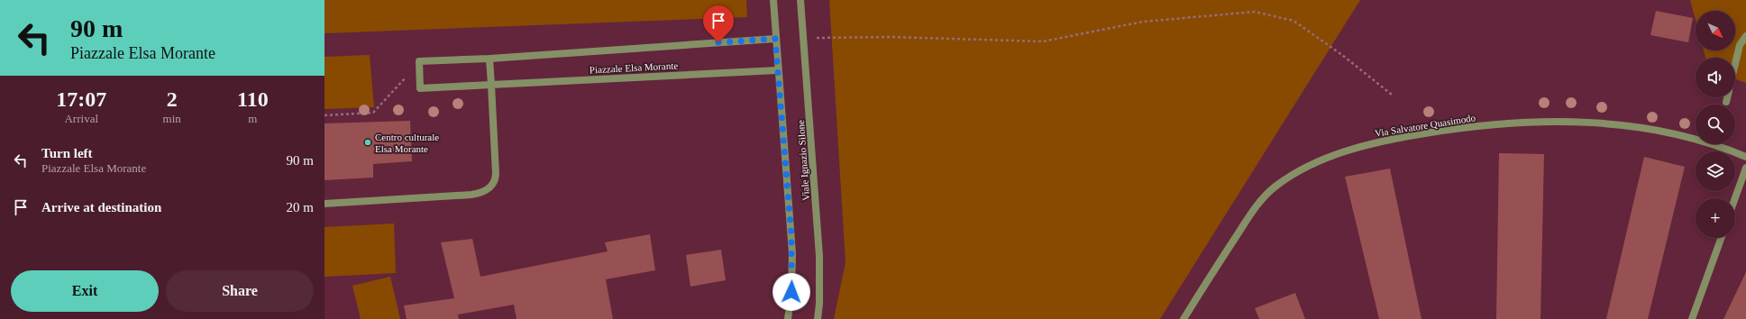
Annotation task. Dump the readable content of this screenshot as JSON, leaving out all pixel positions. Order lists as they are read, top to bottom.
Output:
{
  "streets": {
    "street": ["Piazzale Elsa Morante", "Via Salvatore Quasimodo", "Viale Ignazio Silone"]
  },
  "crossings": [
    ["Piazzale Elsa Morante", "Viale Ignazio Silone"]
  ],
  "places": ["Centro culturale Elsa Morante"],
  "north": "bottom right",
  "page": {
    "turn": ["90 m", "Piazzale Elsa Morante"],
    "map_buttons": "+",
    "eta": [
      "17:07",
      "Arrival",
      "2",
      "min",
      "110",
      "m"
    ],
    "list": [
      {
        "name": "Turn left",
        "note": "Piazzale Elsa Morante",
        "value": "90 m"
      },
      {
        "name": "Arrive at destination",
        "value": "20 m"
      }
    ],
    "buttons": ["Exit", "Share"]
  }
}
